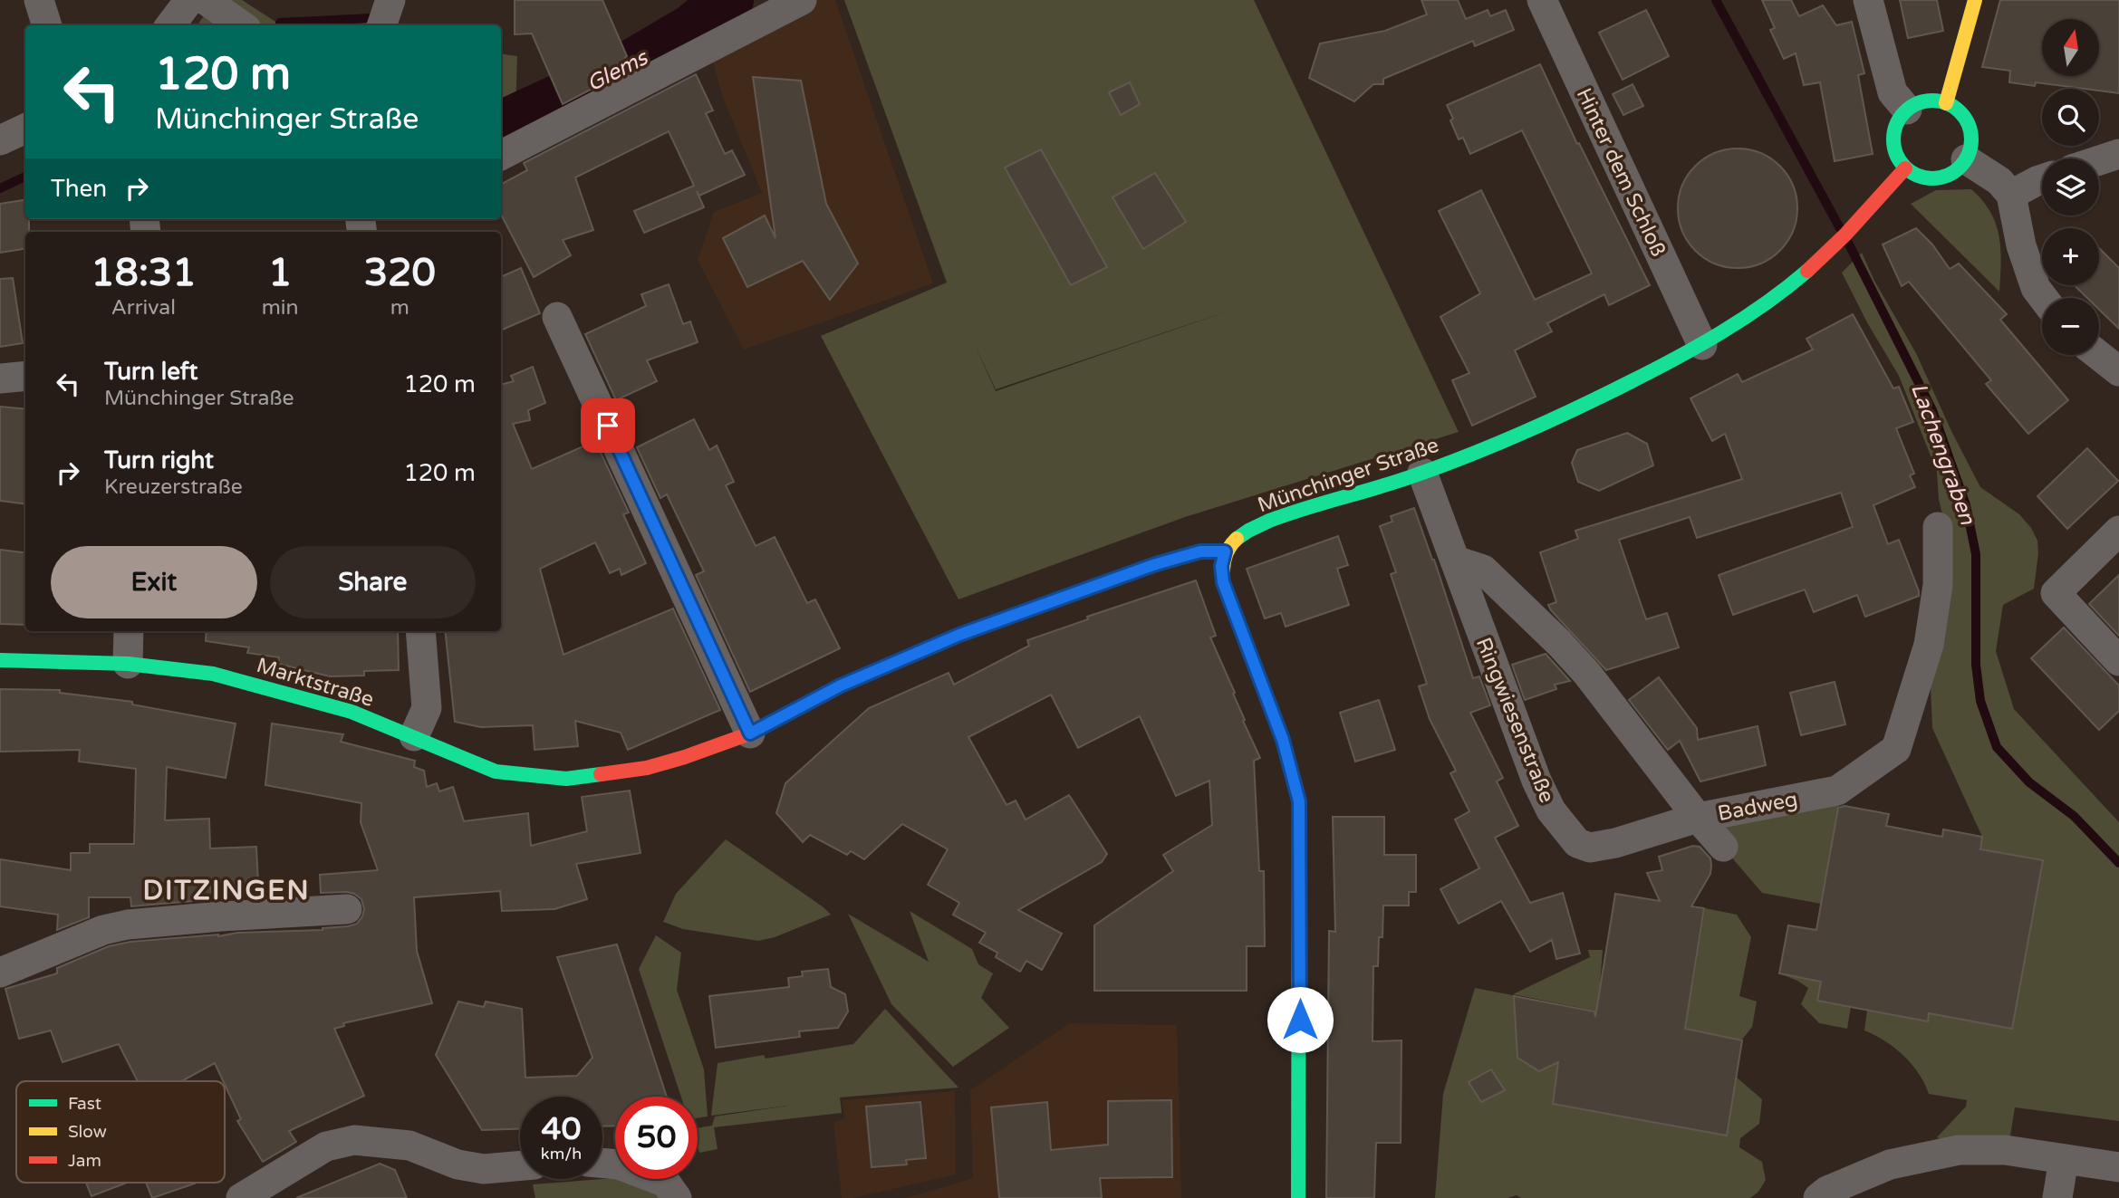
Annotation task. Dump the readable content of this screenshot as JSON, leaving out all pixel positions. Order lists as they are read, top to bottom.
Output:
{
  "streets": {
    "main road": ["Münchinger Straße", "Marktstraße"],
    "street": ["Hinter dem Schloß", "Ringwiesenstraße", "Badweg"]
  },
  "crossings": [
    ["Hinter dem Schloß", "Münchinger Straße"],
    ["Münchinger Straße", "Ringwiesenstraße"],
    ["Ringwiesenstraße", "Badweg"]
  ],
  "districts": ["DITZINGEN"],
  "water": ["Glems", "Lachengraben"],
  "legend": ["Fast", "Slow", "Jam"],
  "north": "top",
  "page": {
    "map_buttons": ["+", "−"],
    "turn": ["120 m", "Münchinger Straße"],
    "then": "Then",
    "eta": [
      "18:31",
      "Arrival",
      "1",
      "min",
      "320",
      "m"
    ],
    "list": [
      {
        "name": "Turn left",
        "note": "Münchinger Straße",
        "value": "120 m"
      },
      {
        "name": "Turn right",
        "note": "Kreuzerstraße",
        "value": "120 m"
      }
    ],
    "buttons": ["Exit", "Share"],
    "speed": "40 km/h",
    "limit": "50"
  }
}
